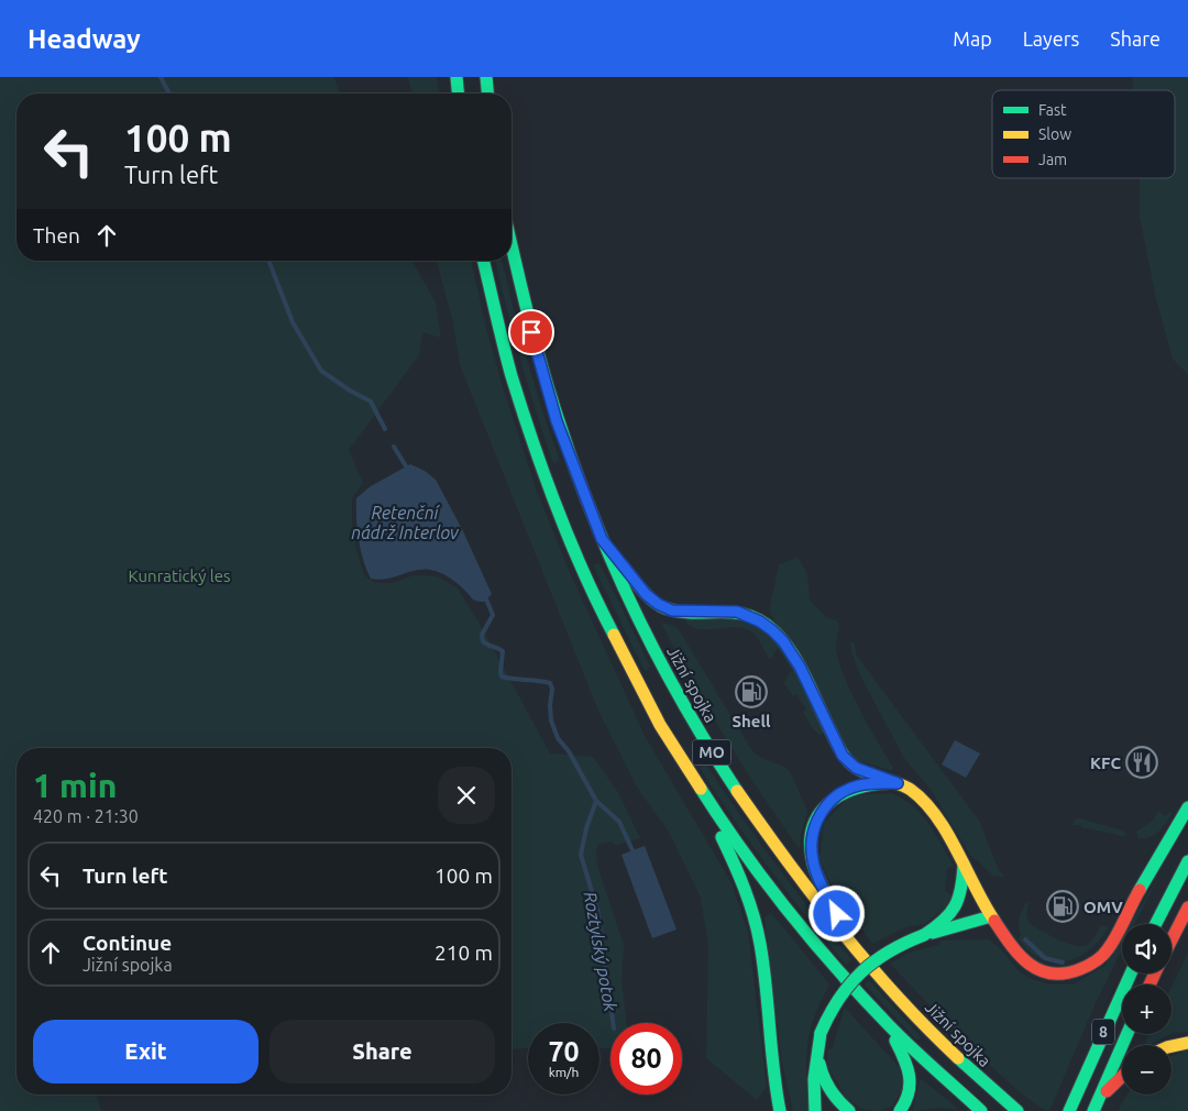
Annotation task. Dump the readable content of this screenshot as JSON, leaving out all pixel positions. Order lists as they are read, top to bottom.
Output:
{
  "streets": {
    "highway": ["Jižní spojka", "MO", "8"]
  },
  "water": ["Retenční nádrž Interlov", "Roztylský potok"],
  "parks": ["Kunratický les"],
  "places": {
    "fuel station": ["Shell", "OMV"],
    "restaurant": ["KFC"]
  },
  "legend": ["Fast", "Slow", "Jam"],
  "page": {
    "header": "Headway",
    "nav": ["Map", "Layers", "Share"],
    "turn": ["100 m", "Turn left"],
    "then": "Then",
    "heading": ["1 min", "420 m · 21:30"],
    "list": [
      {
        "name": "Turn left",
        "value": "100 m"
      },
      {
        "name": "Continue",
        "note": "Jižní spojka",
        "value": "210 m"
      }
    ],
    "map_buttons": ["+", "−"],
    "buttons": ["Exit", "Share"],
    "speed": "70 km/h",
    "limit": "80"
  }
}
